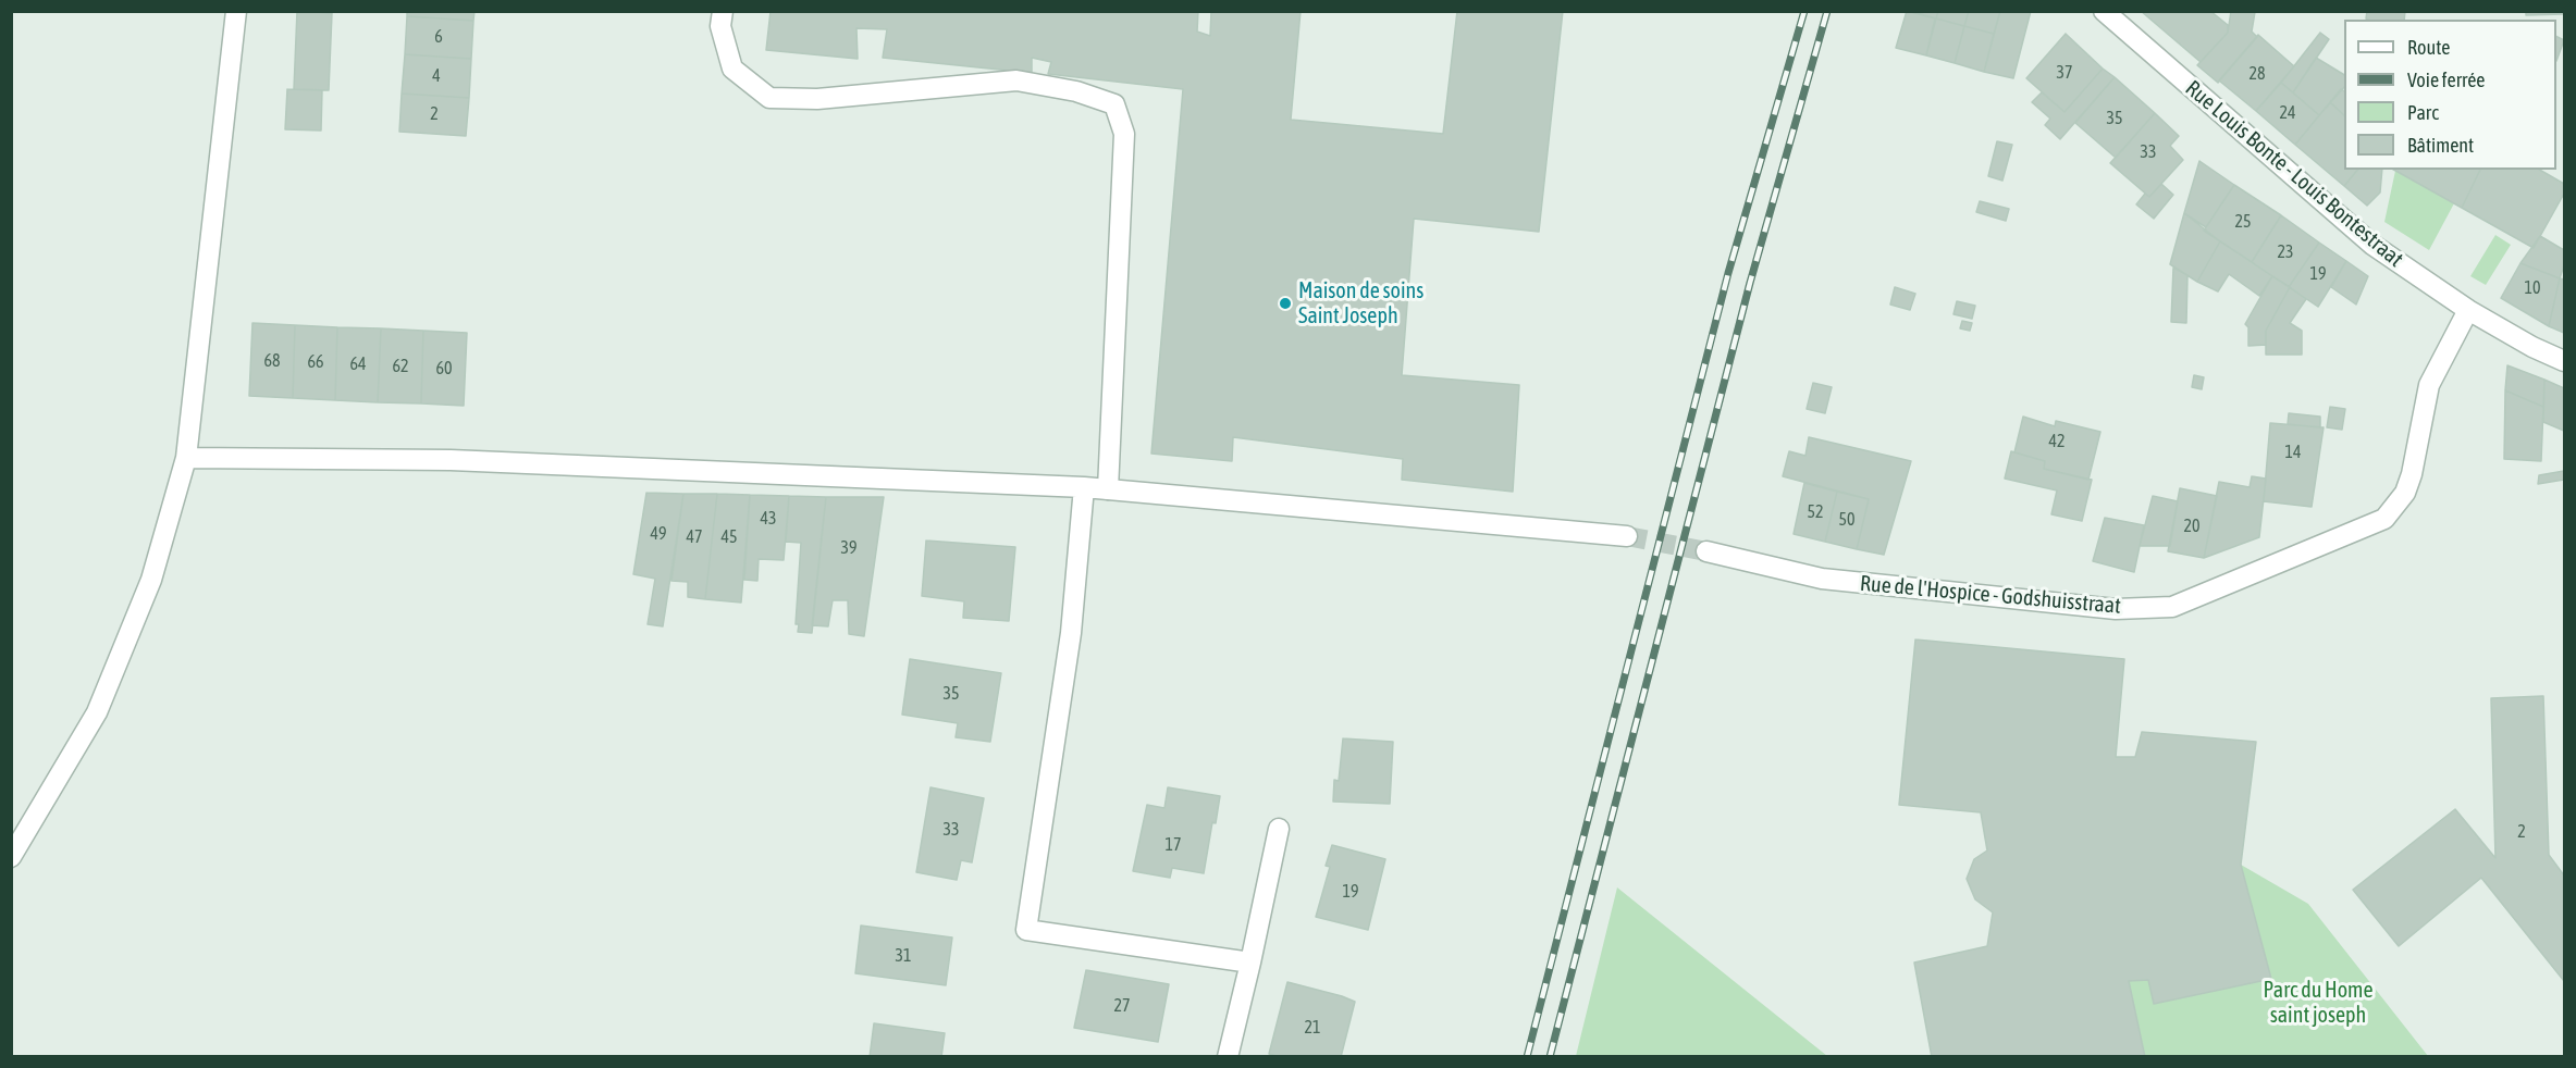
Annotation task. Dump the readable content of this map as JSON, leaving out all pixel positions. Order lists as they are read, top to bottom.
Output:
{
  "streets": {
    "street": ["Rue Louis Bonte - Louis Bontestraat", "Rue de l'Hospice - Godshuisstraat"]
  },
  "crossings": [
    ["Rue Louis Bonte - Louis Bontestraat", "Rue de l'Hospice - Godshuisstraat"]
  ],
  "parks": ["Parc du Home saint joseph"],
  "places": ["Maison de soins Saint Joseph"],
  "house_numbers": [
    "6",
    "37",
    "28",
    "4",
    "24",
    "2",
    "35",
    "33",
    "25",
    "23",
    "19",
    "10",
    "68",
    "66",
    "64",
    "62",
    "60",
    "42",
    "14",
    "52",
    "43",
    "50",
    "20",
    "49",
    "47",
    "45",
    "39",
    "35",
    "33",
    "2",
    "17",
    "19",
    "31",
    "27",
    "21"
  ],
  "legend": [
    "Route",
    "Voie ferrée",
    "Parc",
    "Bâtiment"
  ]
}
